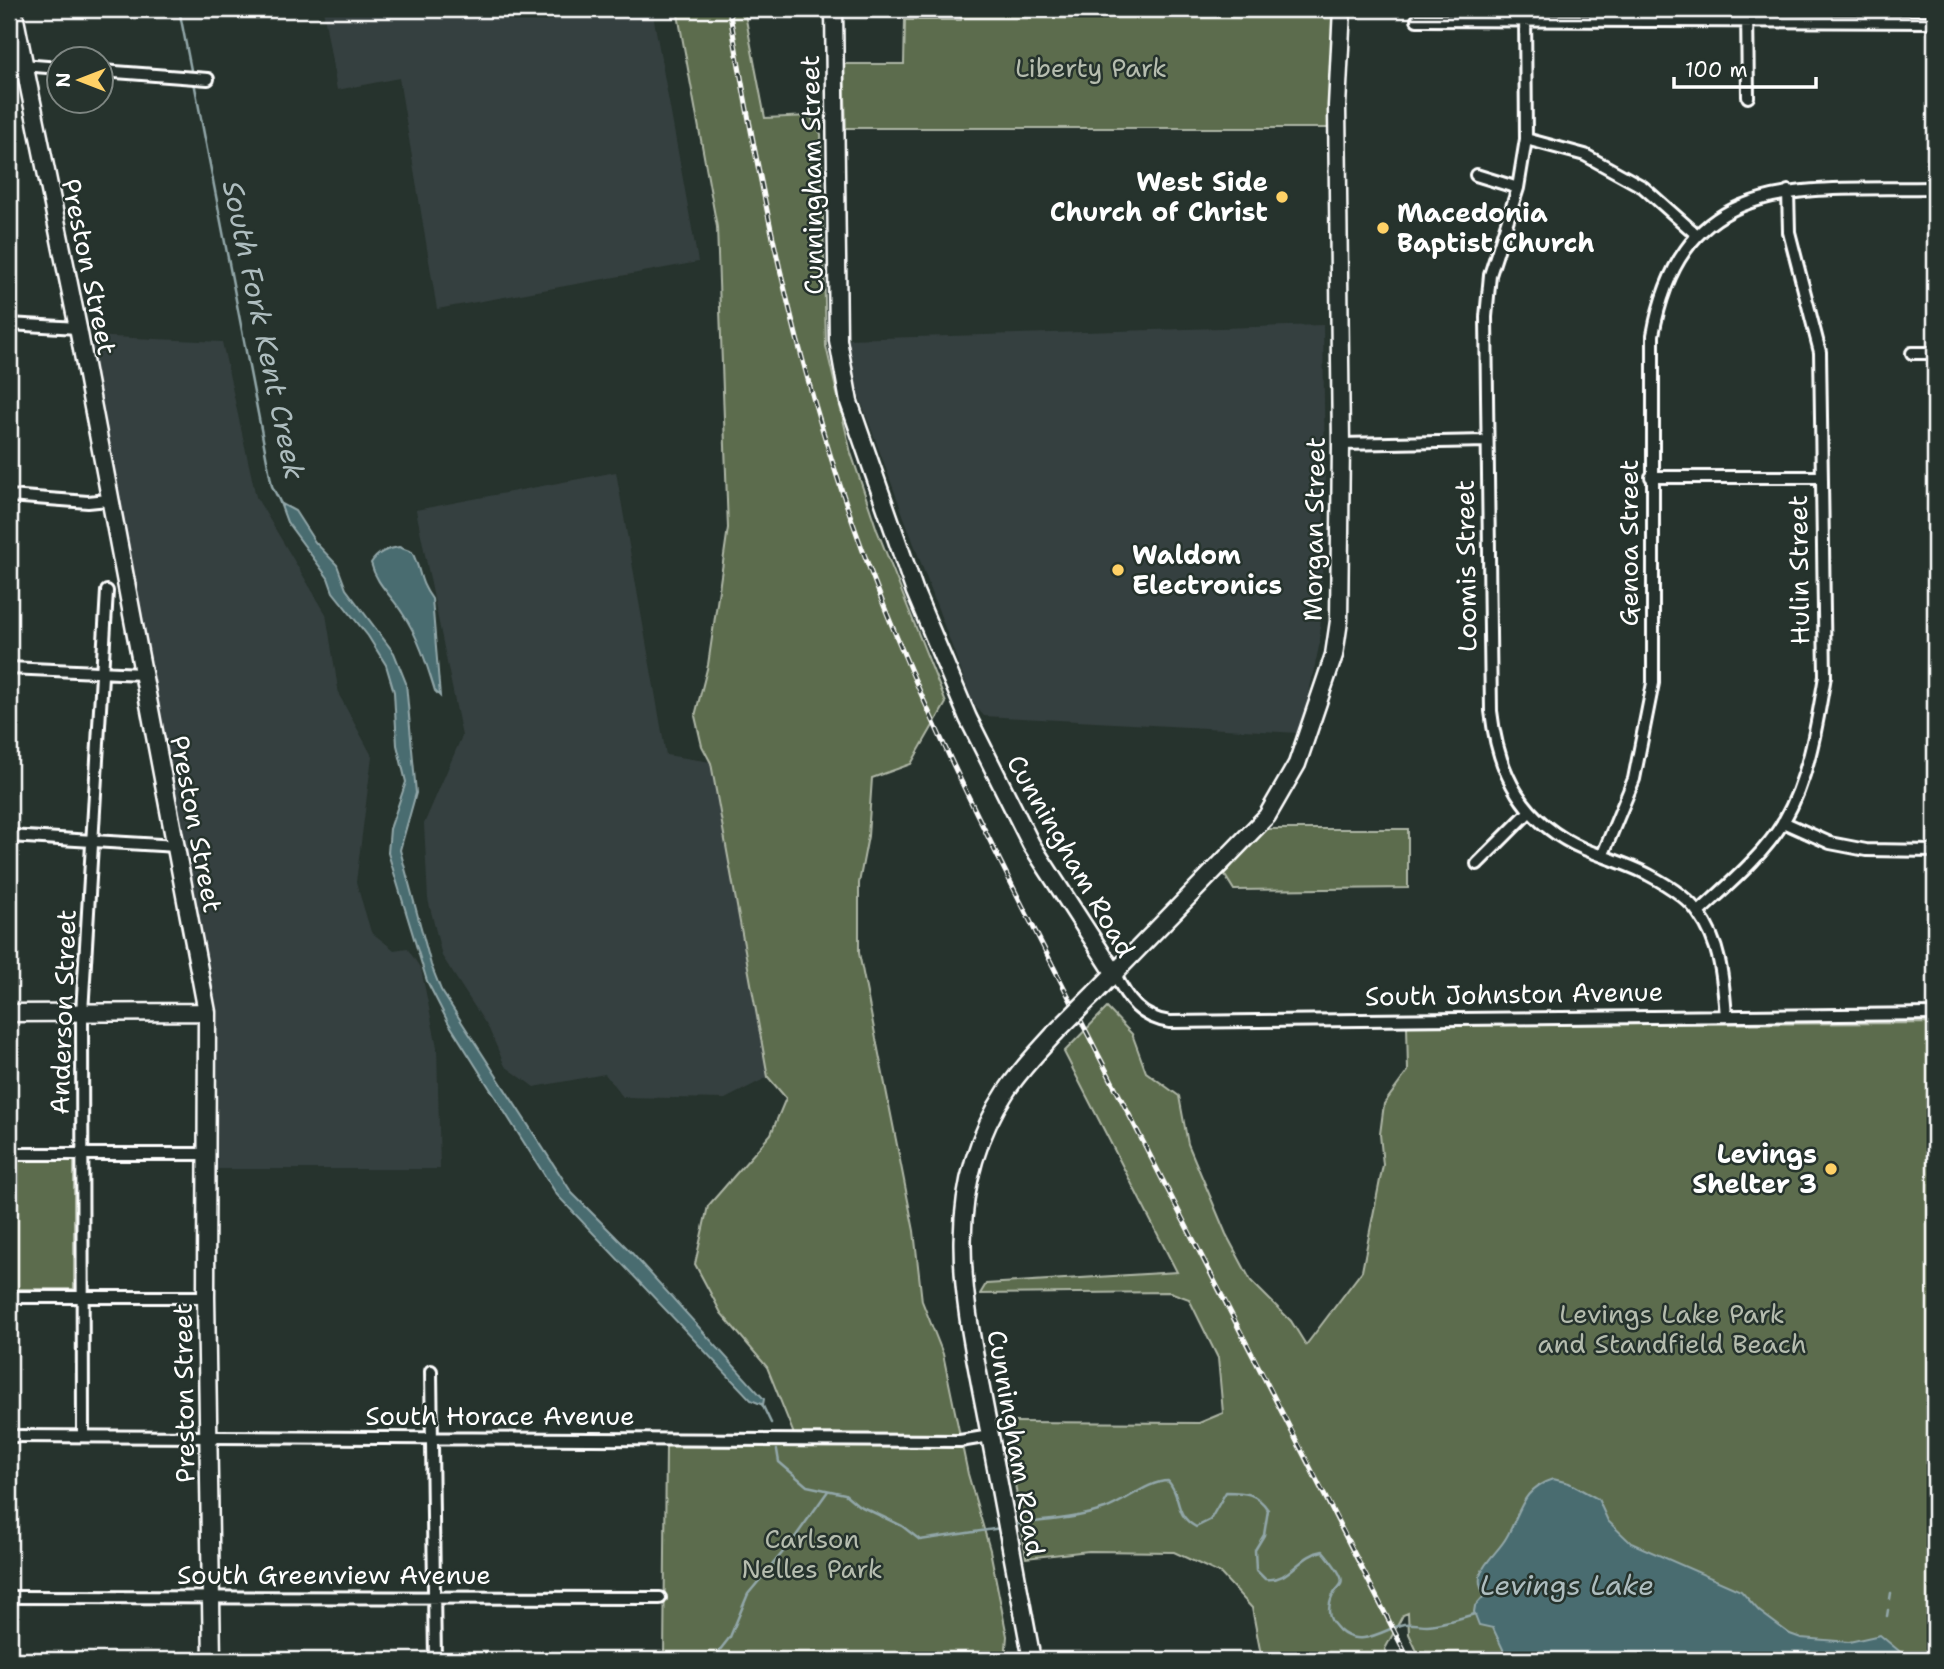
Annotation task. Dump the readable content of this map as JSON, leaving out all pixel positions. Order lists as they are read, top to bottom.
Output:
{
  "streets": {
    "street": [
      "Cunningham Street",
      "Preston Street",
      "Morgan Street",
      "Genoa Street",
      "Loomis Street",
      "Hulin Street",
      "Cunningham Road",
      "South Johnston Avenue",
      "Anderson Street",
      "South Horace Avenue",
      "South Greenview Avenue"
    ]
  },
  "crossings": [
    ["Cunningham Street", "Cunningham Road"],
    ["Preston Street", "South Horace Avenue"],
    ["Preston Street", "South Greenview Avenue"],
    ["Morgan Street", "Cunningham Road"],
    ["Morgan Street", "South Johnston Avenue"],
    ["Genoa Street", "Loomis Street"],
    ["Loomis Street", "Hulin Street"],
    ["Loomis Street", "South Johnston Avenue"],
    ["Cunningham Road", "South Johnston Avenue"],
    ["Cunningham Road", "South Horace Avenue"],
    ["Anderson Street", "South Horace Avenue"]
  ],
  "water": ["South Fork Kent Creek", "Levings Lake"],
  "parks": ["Liberty Park", "Levings Lake Park and Standfield Beach", "Carlson Nelles Park"],
  "places": [
    "West Side Church of Christ",
    "Macedonia Baptist Church",
    "Waldom Electronics",
    "Levings Shelter 3"
  ],
  "scale_bar": "100 m",
  "north": "left"
}
